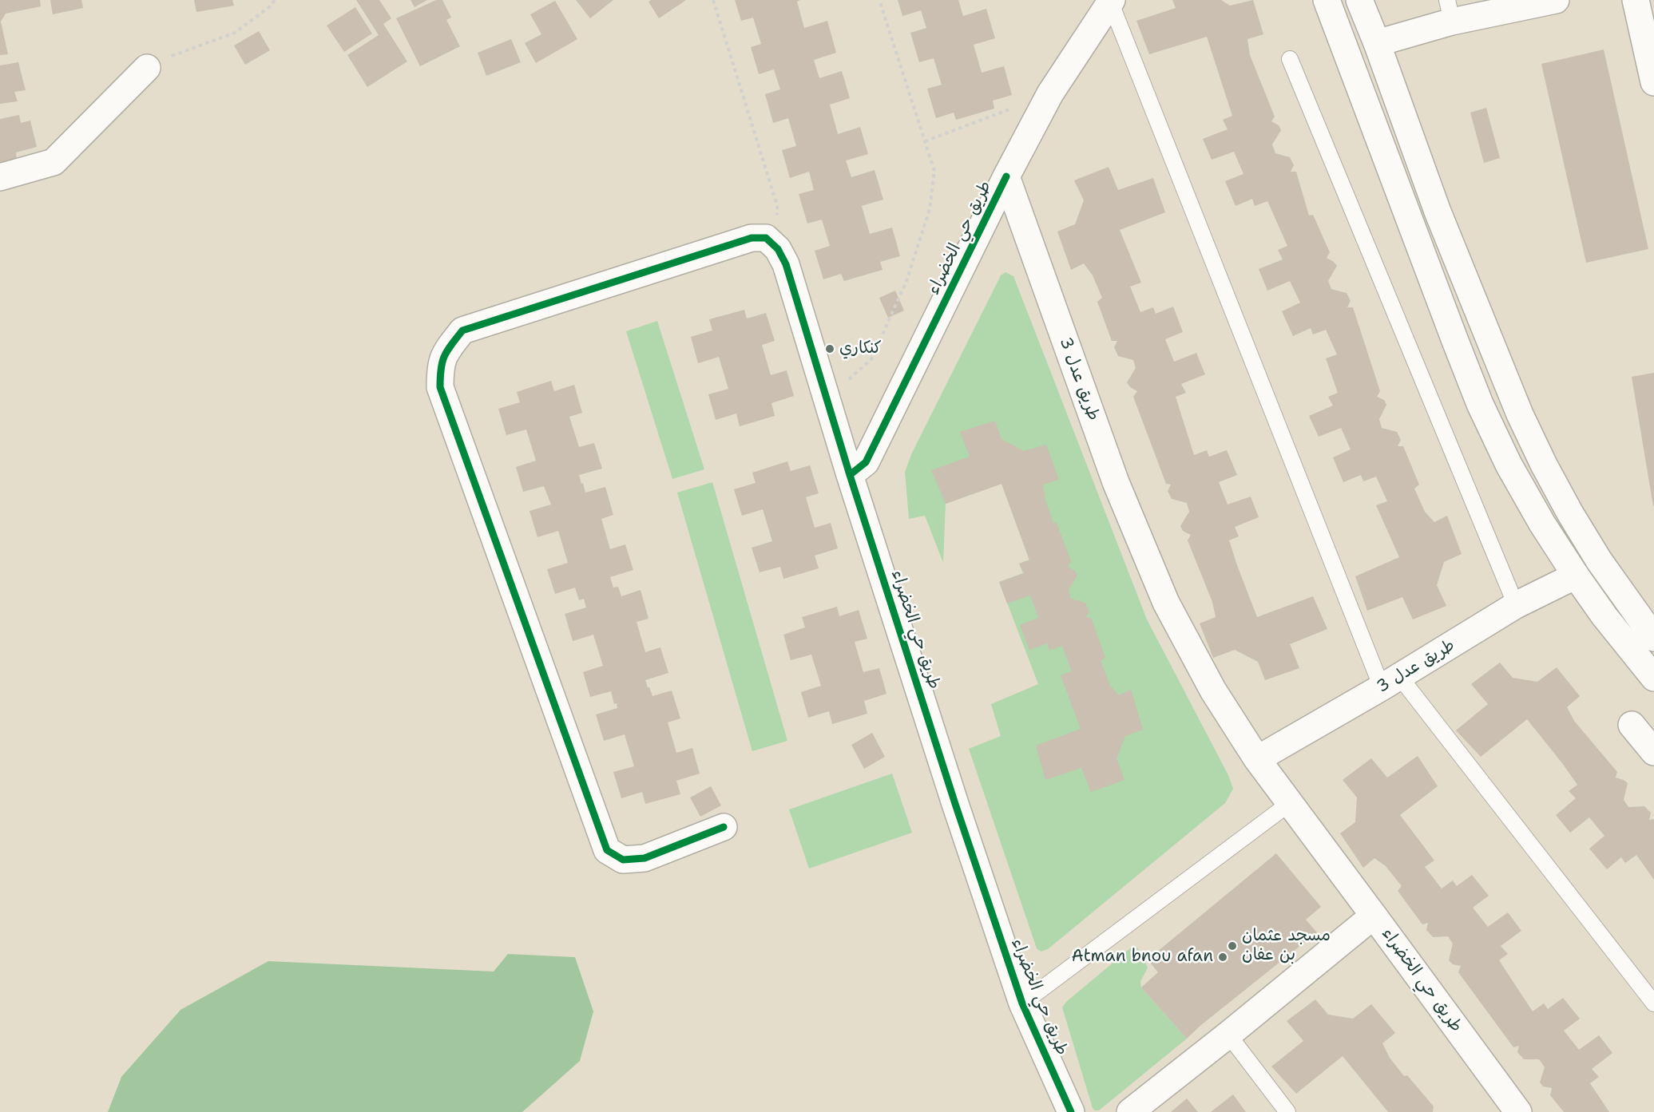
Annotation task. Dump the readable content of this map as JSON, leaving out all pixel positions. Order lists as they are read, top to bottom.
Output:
{
  "streets": {
    "street": ["طريق حي الخضراء", "طريق عدل 3"]
  },
  "crossings": [
    ["طريق حي الخضراء", "طريق عدل 3"]
  ],
  "places": ["كنكاري", "مسجد عثمان بن عفان", "Atman bnou afan"]
}
